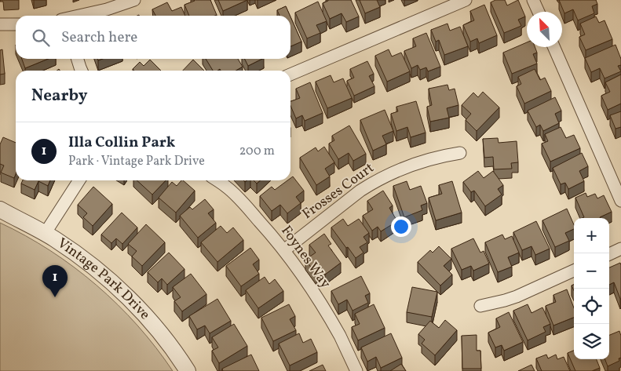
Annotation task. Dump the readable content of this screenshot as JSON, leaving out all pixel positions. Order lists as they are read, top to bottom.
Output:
{
  "streets": {
    "street": ["Frosses Court", "Foynes Way", "Vintage Park Drive"]
  },
  "crossings": [
    ["Frosses Court", "Foynes Way"]
  ],
  "north": "top left",
  "page": {
    "search": "Search here",
    "heading": "Nearby",
    "list": [
      {
        "mark": "1",
        "name": "Illa Collin Park",
        "note": "Park · Vintage Park Drive",
        "value": "200 m"
      }
    ],
    "map_buttons": ["+", "−"],
    "pins": "1"
  }
}
